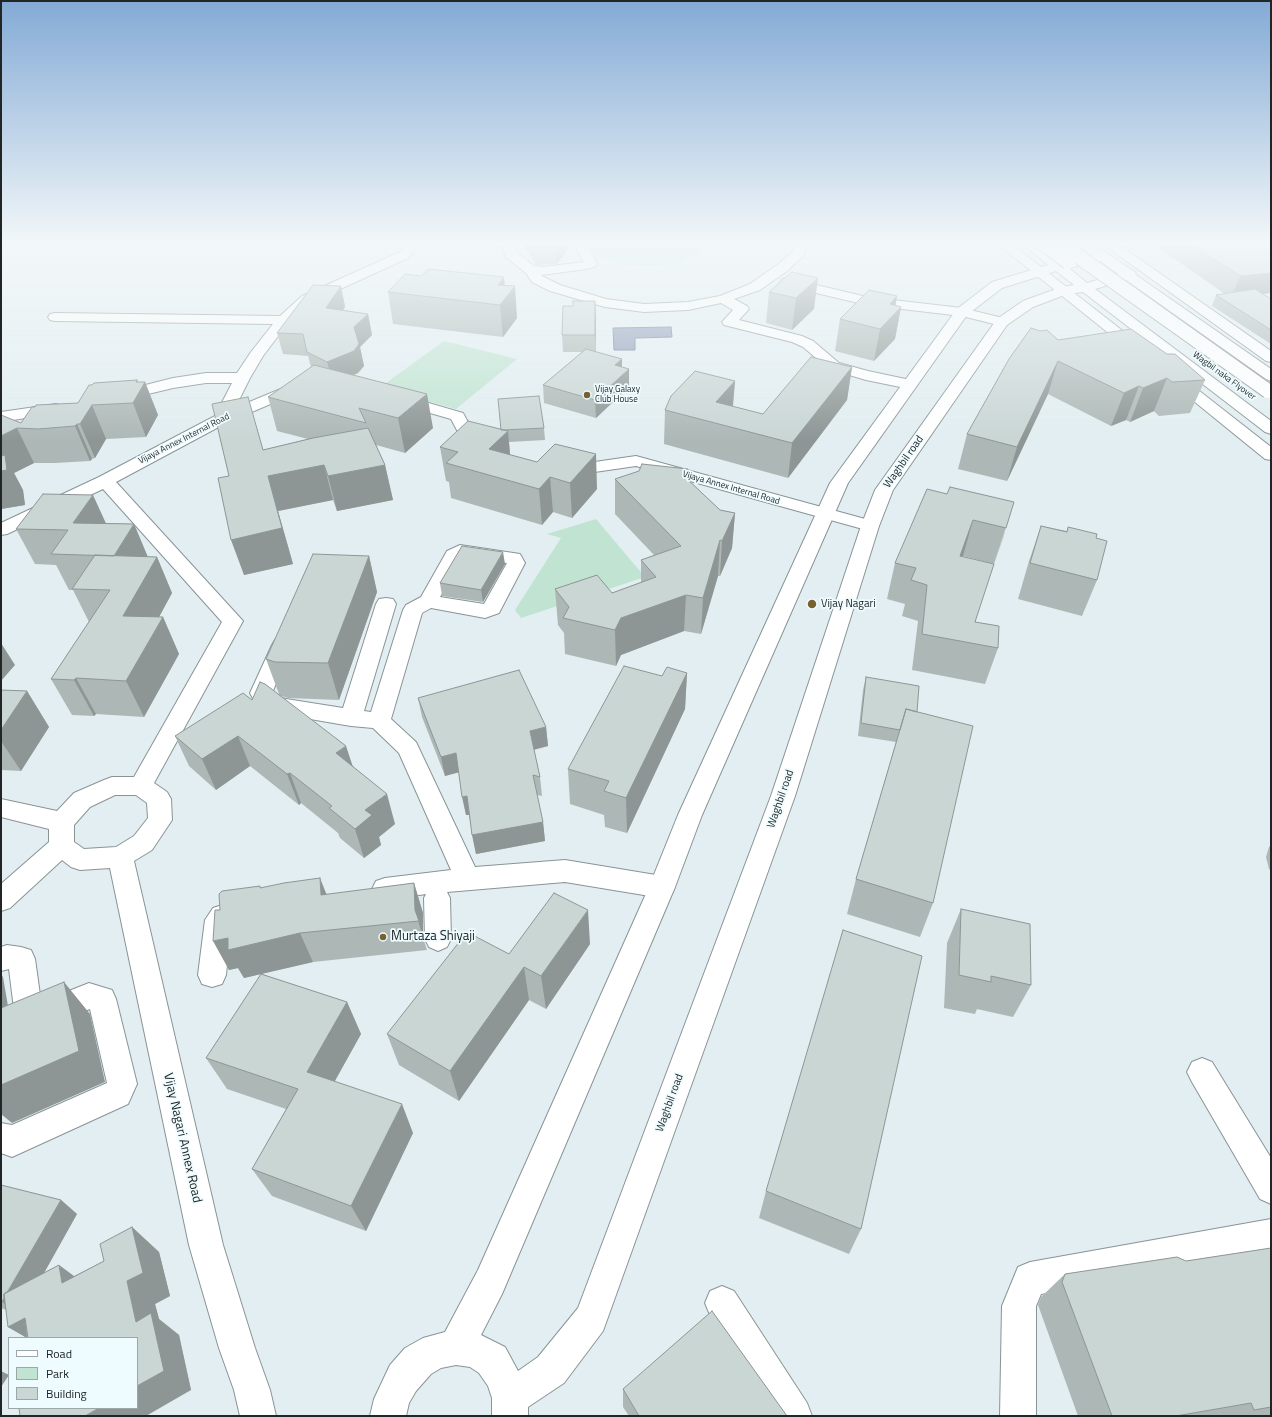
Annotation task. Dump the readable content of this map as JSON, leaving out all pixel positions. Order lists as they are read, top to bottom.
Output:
{
  "streets": {
    "street": [
      "Wagbil naka Flyover",
      "Vijaya Annex Internal Road",
      "Waghbil road",
      "Vijay Nagari Annex Road"
    ]
  },
  "crossings": [
    ["Vijaya Annex Internal Road", "Waghbil road"]
  ],
  "places": ["Vijay Galaxy Club House", "Vijay Nagari", "Murtaza Shiyaji"],
  "legend": ["Road", "Park", "Building"]
}
